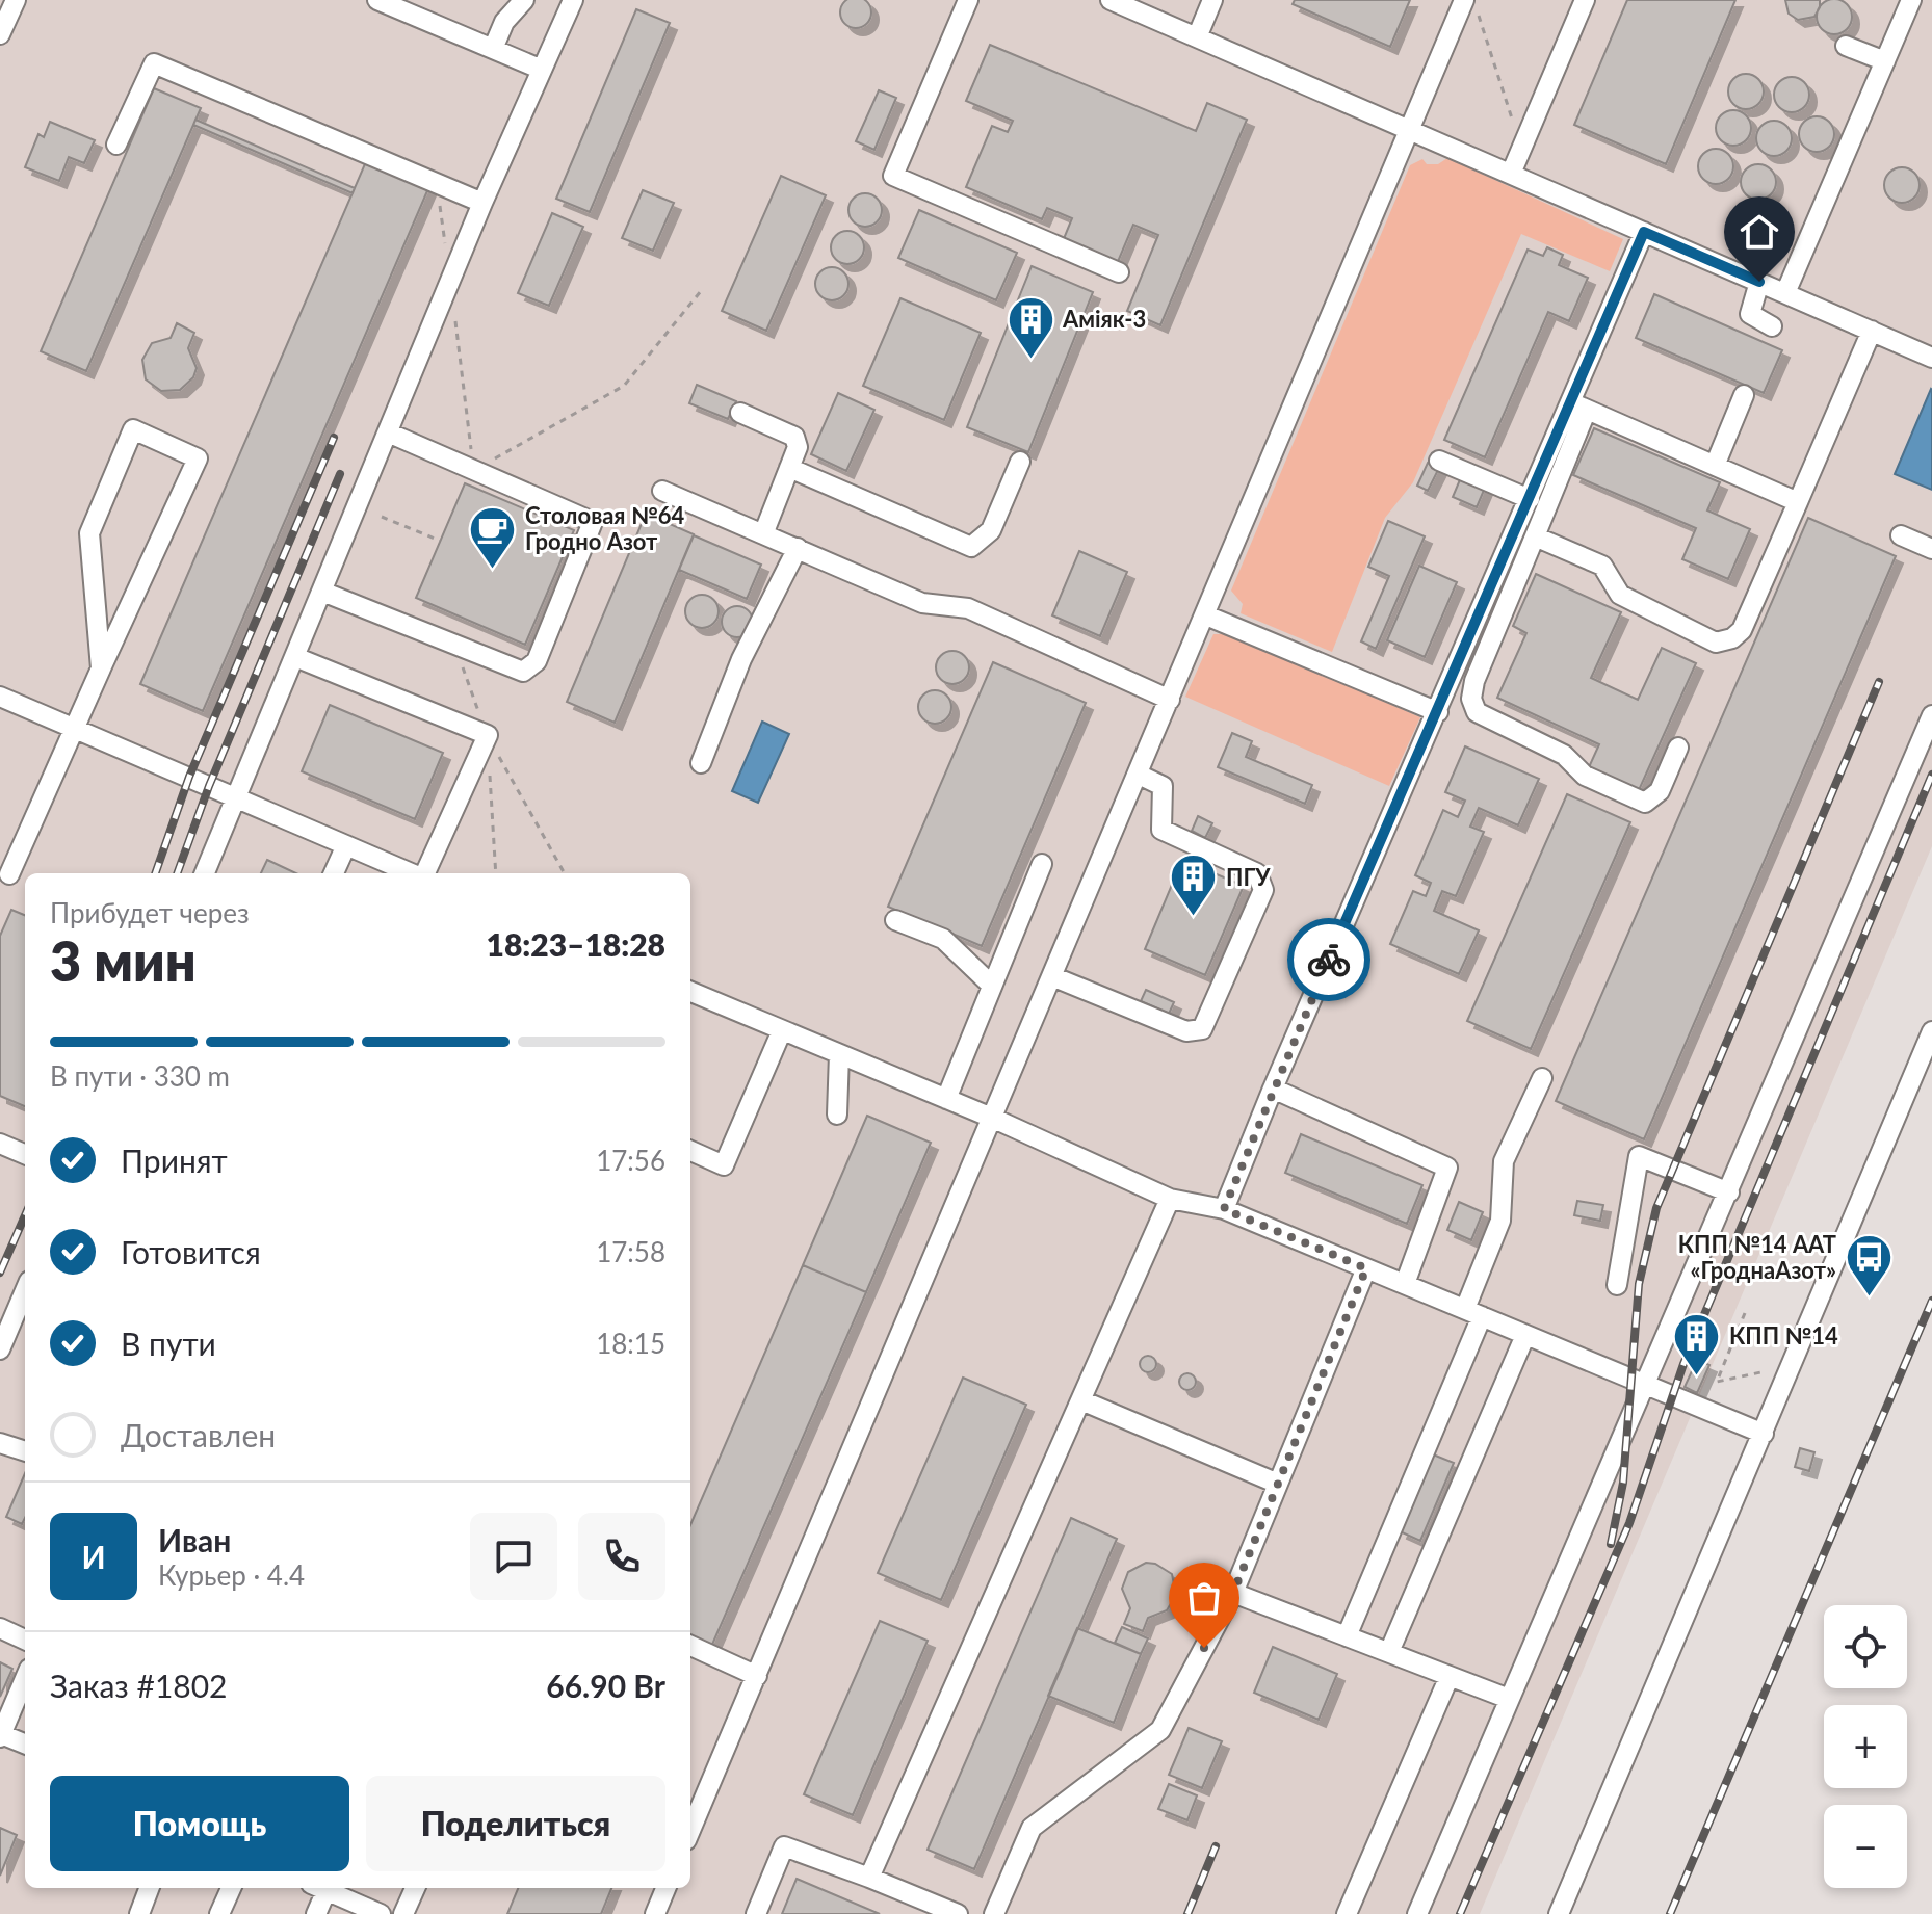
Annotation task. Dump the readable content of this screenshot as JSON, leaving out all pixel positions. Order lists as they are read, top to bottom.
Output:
{
  "places": {
    "building": ["Аміяк-3", "ПГУ", "КПП №14"],
    "cafe": ["Столовая №64 Гродно Азот"],
    "bus stop": ["КПП №14 ААТ «ГроднаАзот»"]
  },
  "page": {
    "heading": ["3 мин", "Прибудет через", "18:23–18:28"],
    "panel": [
      "Иван",
      "Курьер · 4.4",
      "Заказ #1802",
      "66.90 Br"
    ],
    "bar": "В пути · 330 m",
    "list": [
      ["Принят", "17:56"],
      ["Готовится", "17:58"],
      ["В пути", "18:15"],
      "Доставлен"
    ],
    "round": "И",
    "map_buttons": ["+", "−"],
    "buttons": ["Помощь", "Поделиться"]
  }
}
